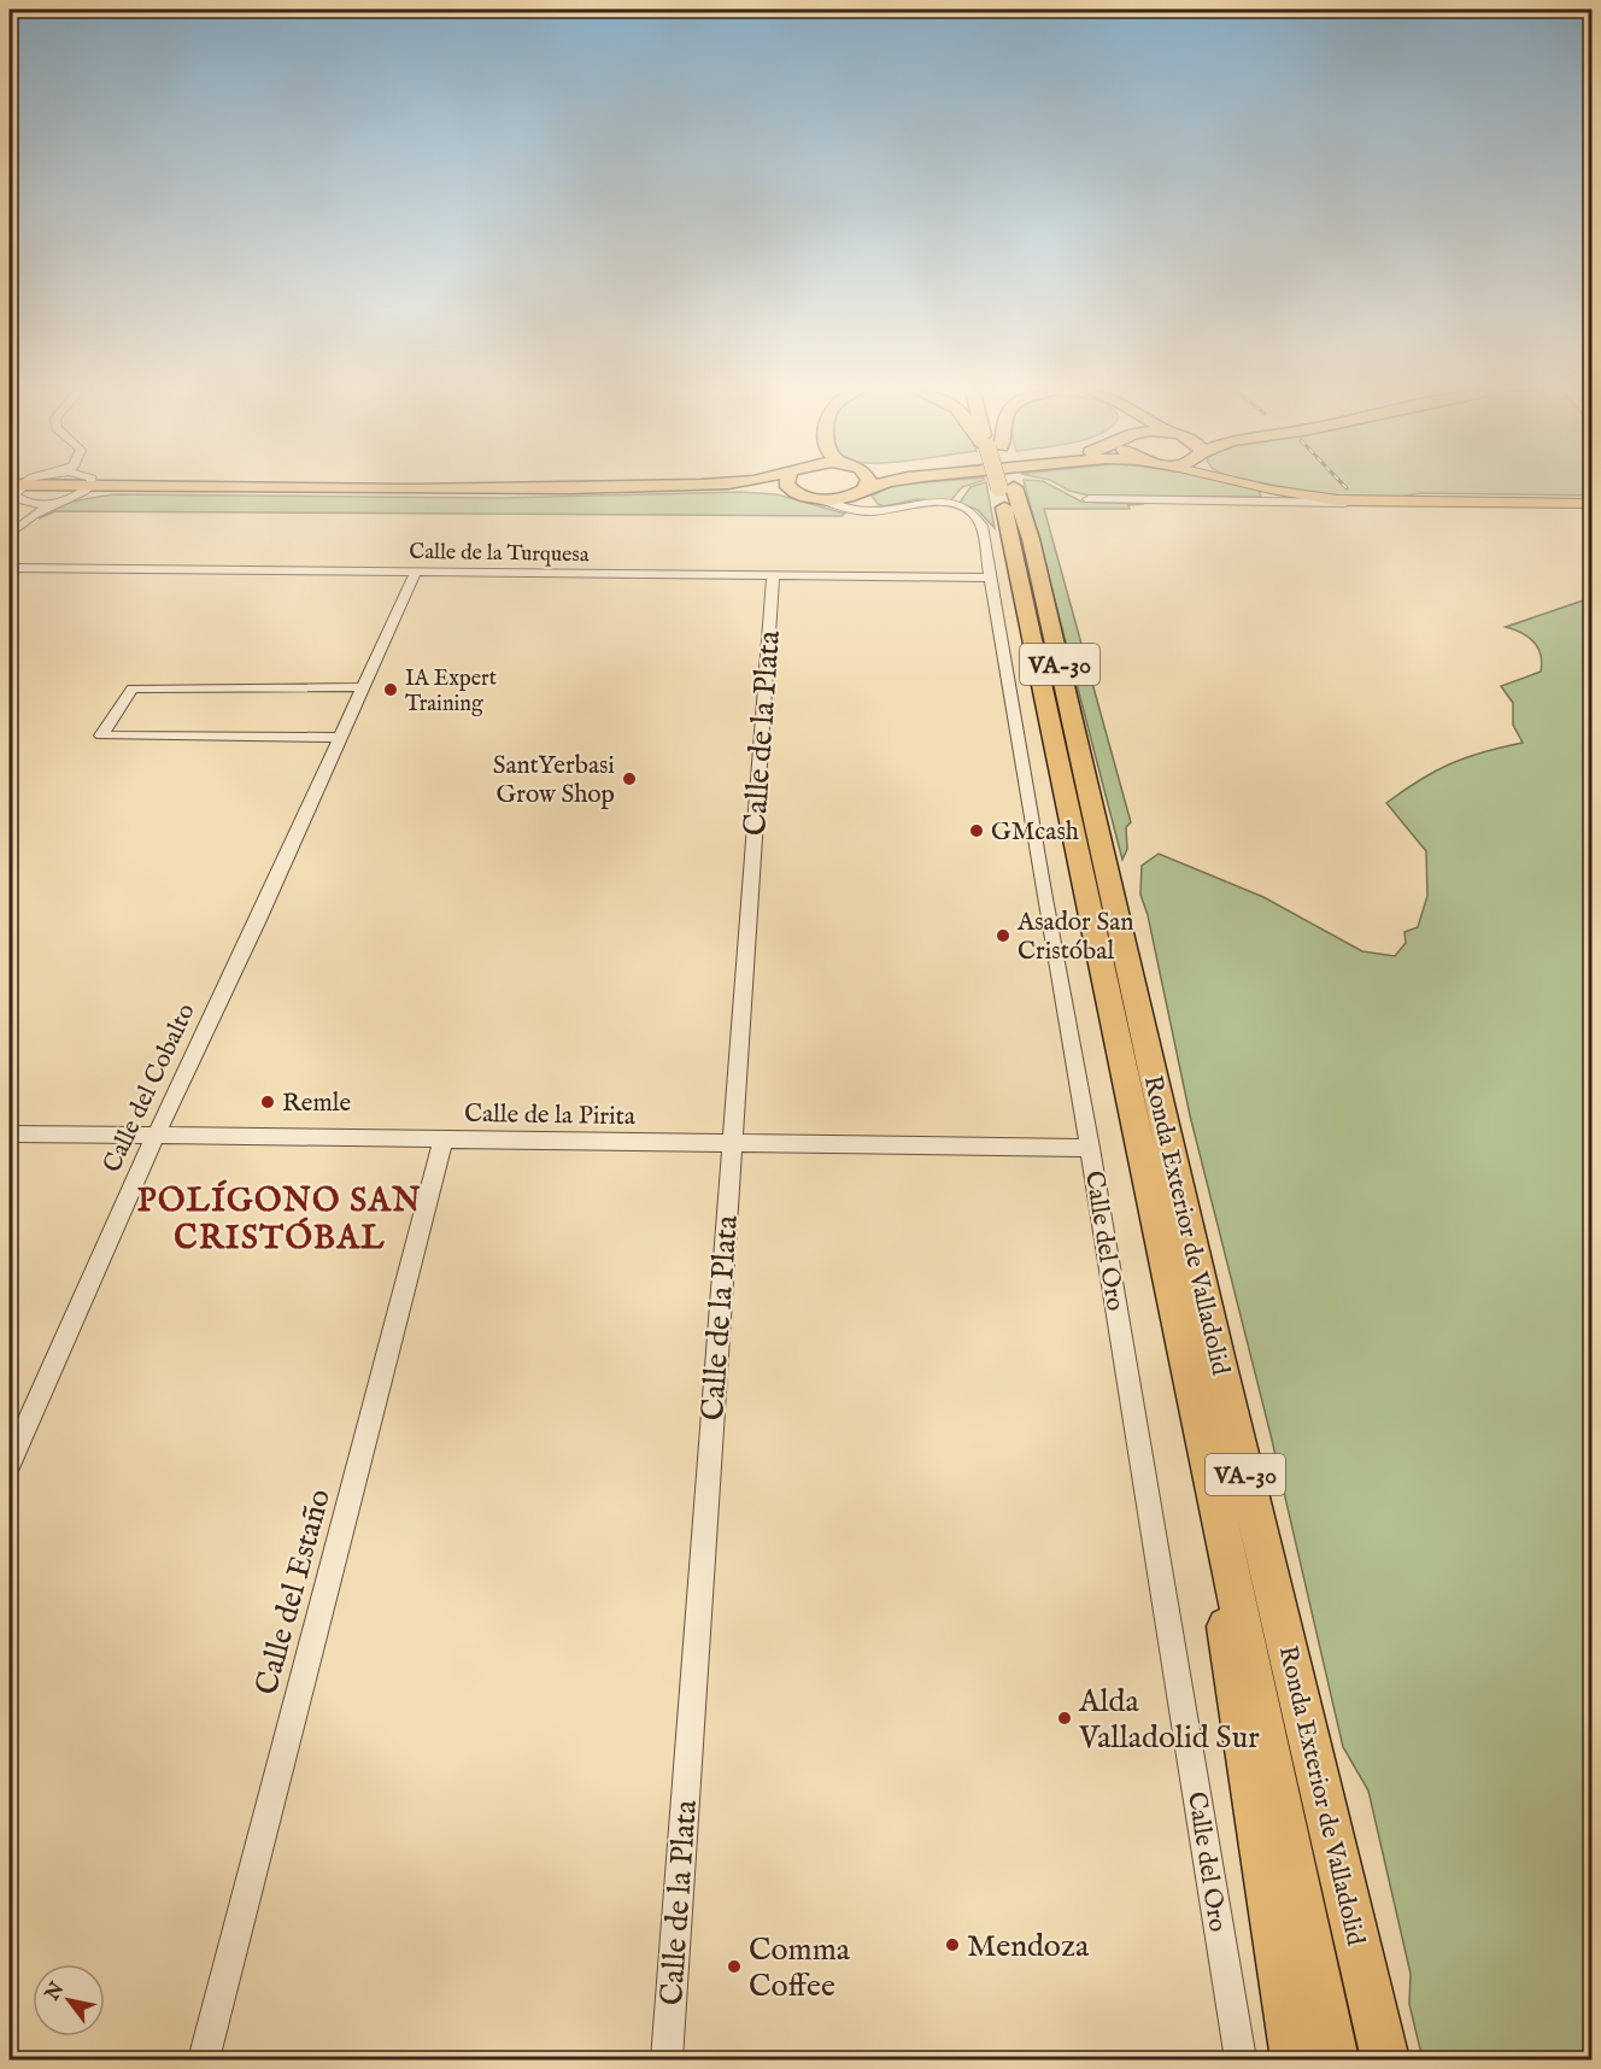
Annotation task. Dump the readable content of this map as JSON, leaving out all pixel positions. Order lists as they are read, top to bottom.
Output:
{
  "streets": {
    "highway": ["VA-30", "Ronda Exterior de Valladolid"],
    "street": [
      "Calle de la Turquesa",
      "Calle de la Plata",
      "Calle del Cobalto",
      "Calle de la Pirita",
      "Calle del Oro",
      "Calle del Estaño"
    ]
  },
  "crossings": [
    ["Calle de la Turquesa", "Calle de la Plata"],
    ["Calle de la Turquesa", "Calle del Cobalto"],
    ["Calle de la Turquesa", "Calle del Oro"],
    ["Calle de la Plata", "Calle de la Pirita"],
    ["Calle del Cobalto", "Calle de la Pirita"],
    ["Calle de la Pirita", "Calle del Oro"],
    ["Calle de la Pirita", "Calle del Estaño"]
  ],
  "districts": ["POLÍGONO SAN CRISTÓBAL"],
  "places": [
    "IA Expert Training",
    "SantYerbasi Grow Shop",
    "GMcash",
    "Asador San Cristóbal",
    "Remle",
    "Alda Valladolid Sur",
    "Mendoza",
    "Comma Coffee"
  ],
  "north": "top left"
}
